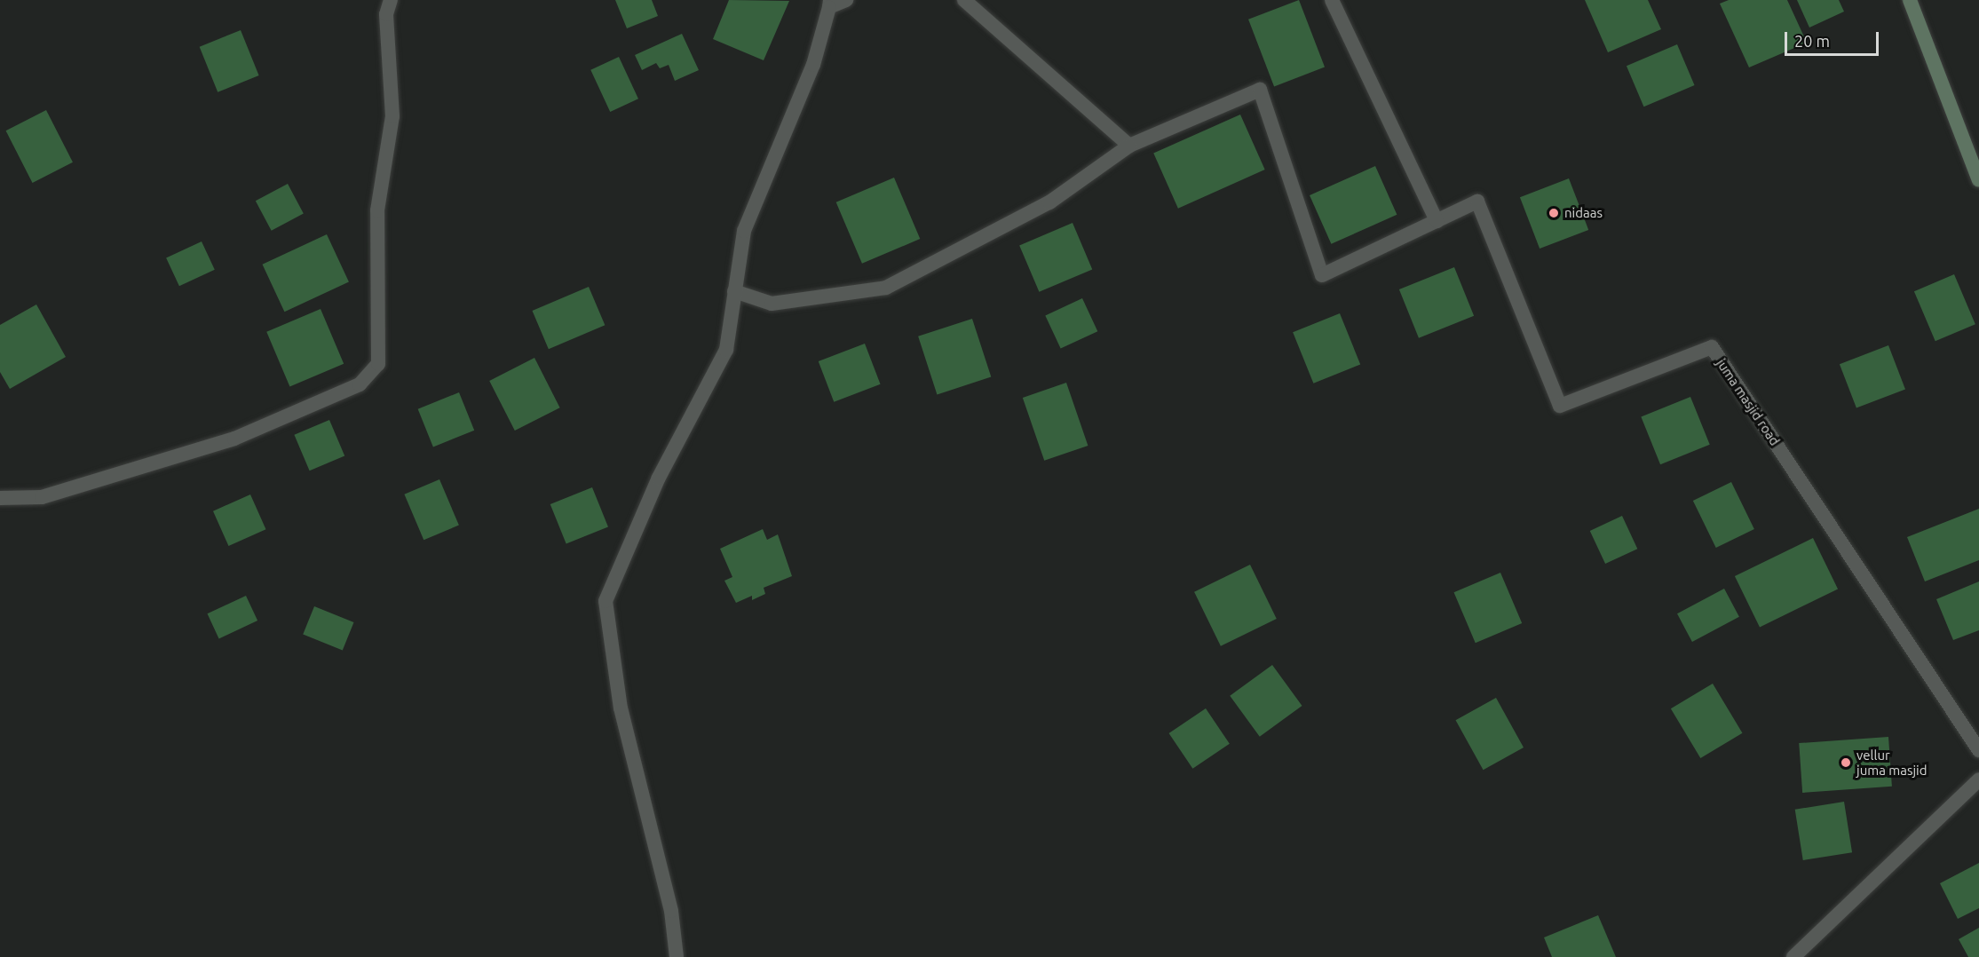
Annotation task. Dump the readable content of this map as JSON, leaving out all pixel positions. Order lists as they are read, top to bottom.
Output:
{
  "streets": {
    "street": ["juma masjid road"]
  },
  "places": ["nidaas", "vellur juma masjid"],
  "scale_bar": "20 m"
}
